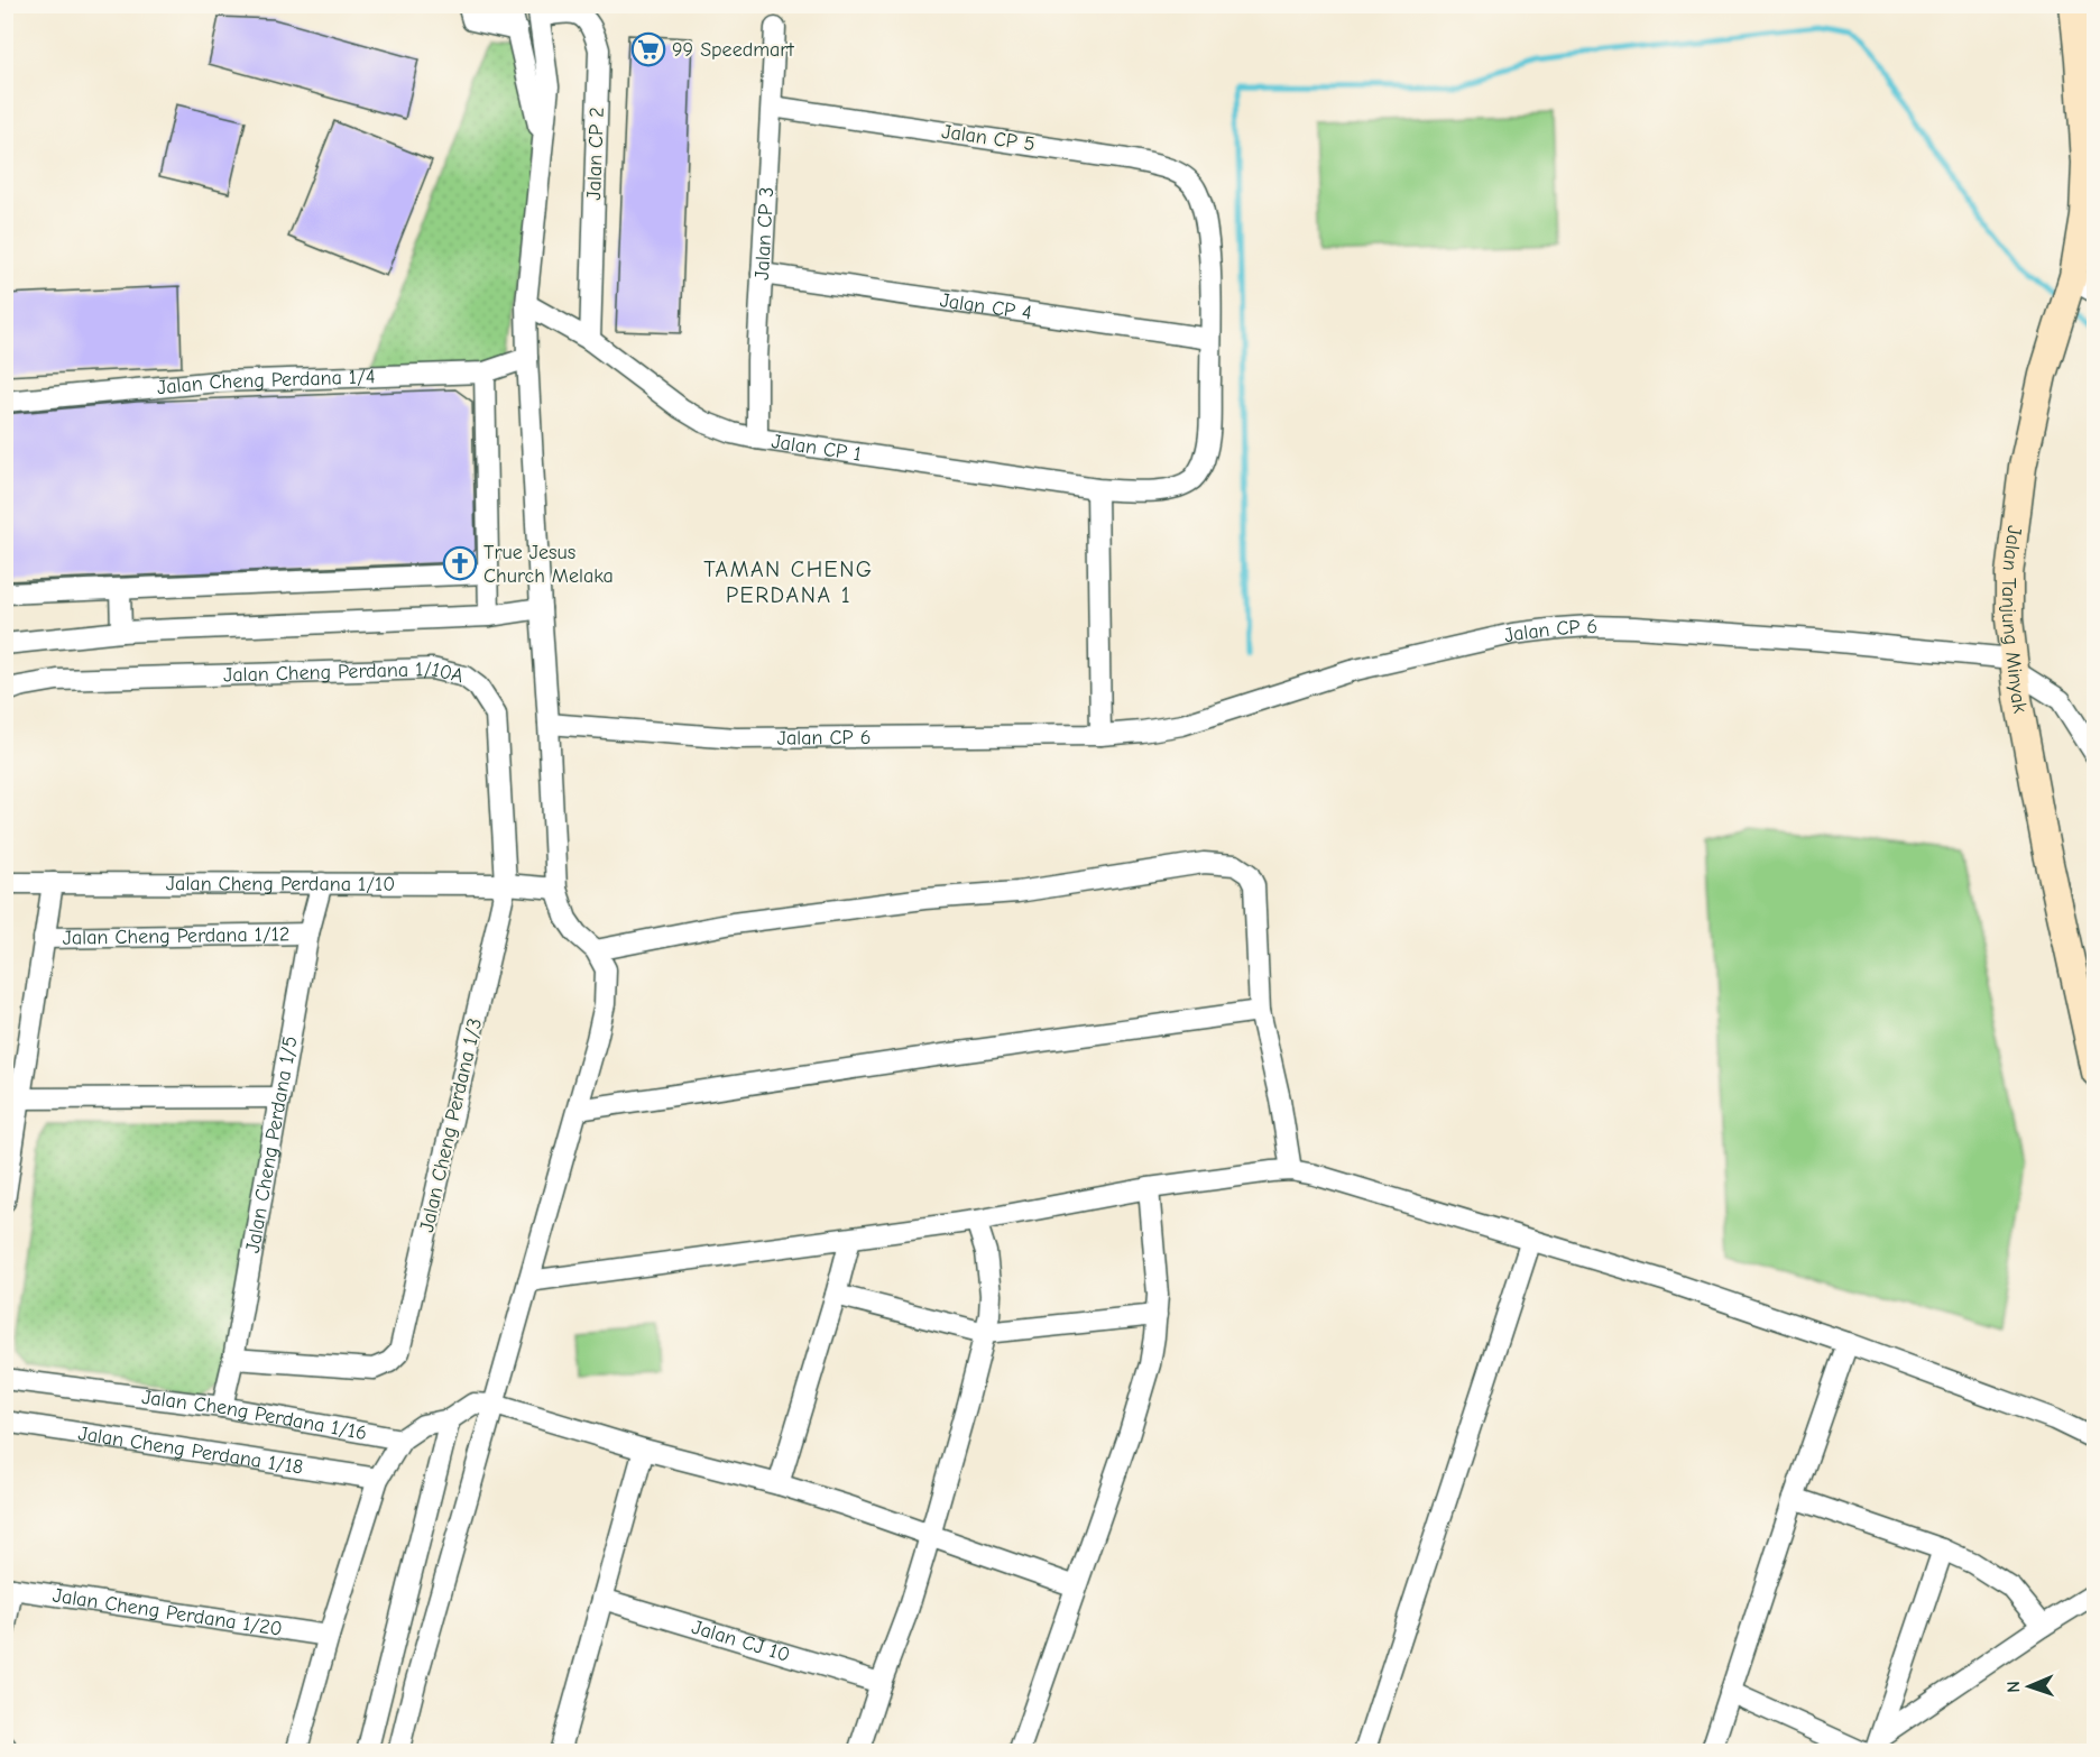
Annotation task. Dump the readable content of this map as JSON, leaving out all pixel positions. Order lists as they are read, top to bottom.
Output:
{
  "streets": {
    "main road": ["Jalan Tanjung Minyak"],
    "street": [
      "Jalan CP 5",
      "Jalan CP 2",
      "Jalan CP 3",
      "Jalan CP 4",
      "Jalan Cheng Perdana 1/4",
      "Jalan CP 1",
      "Jalan CP 6",
      "Jalan Cheng Perdana 1/10A",
      "Jalan Cheng Perdana 1/10",
      "Jalan Cheng Perdana 1/12",
      "Jalan Cheng Perdana 1/3",
      "Jalan Cheng Perdana 1/5",
      "Jalan Cheng Perdana 1/16",
      "Jalan Cheng Perdana 1/18",
      "Jalan Cheng Perdana 1/20",
      "Jalan CJ 10"
    ]
  },
  "crossings": [
    ["Jalan CP 5", "Jalan CP 3"],
    ["Jalan CP 5", "Jalan CP 1"],
    ["Jalan CP 2", "Jalan CP 1"],
    ["Jalan CP 3", "Jalan CP 4"],
    ["Jalan CP 3", "Jalan CP 1"],
    ["Jalan CP 4", "Jalan CP 1"],
    ["Jalan Tanjung Minyak", "Jalan CP 6"],
    ["Jalan Cheng Perdana 1/10A", "Jalan Cheng Perdana 1/10"],
    ["Jalan Cheng Perdana 1/10A", "Jalan Cheng Perdana 1/3"],
    ["Jalan Cheng Perdana 1/10", "Jalan Cheng Perdana 1/3"],
    ["Jalan Cheng Perdana 1/10", "Jalan Cheng Perdana 1/5"],
    ["Jalan Cheng Perdana 1/12", "Jalan Cheng Perdana 1/5"],
    ["Jalan Cheng Perdana 1/3", "Jalan Cheng Perdana 1/5"],
    ["Jalan Cheng Perdana 1/5", "Jalan Cheng Perdana 1/16"]
  ],
  "districts": ["TAMAN CHENG PERDANA 1"],
  "places": {
    "supermarket": ["99 Speedmart"],
    "church": ["True Jesus Church Melaka"]
  },
  "north": "left"
}
